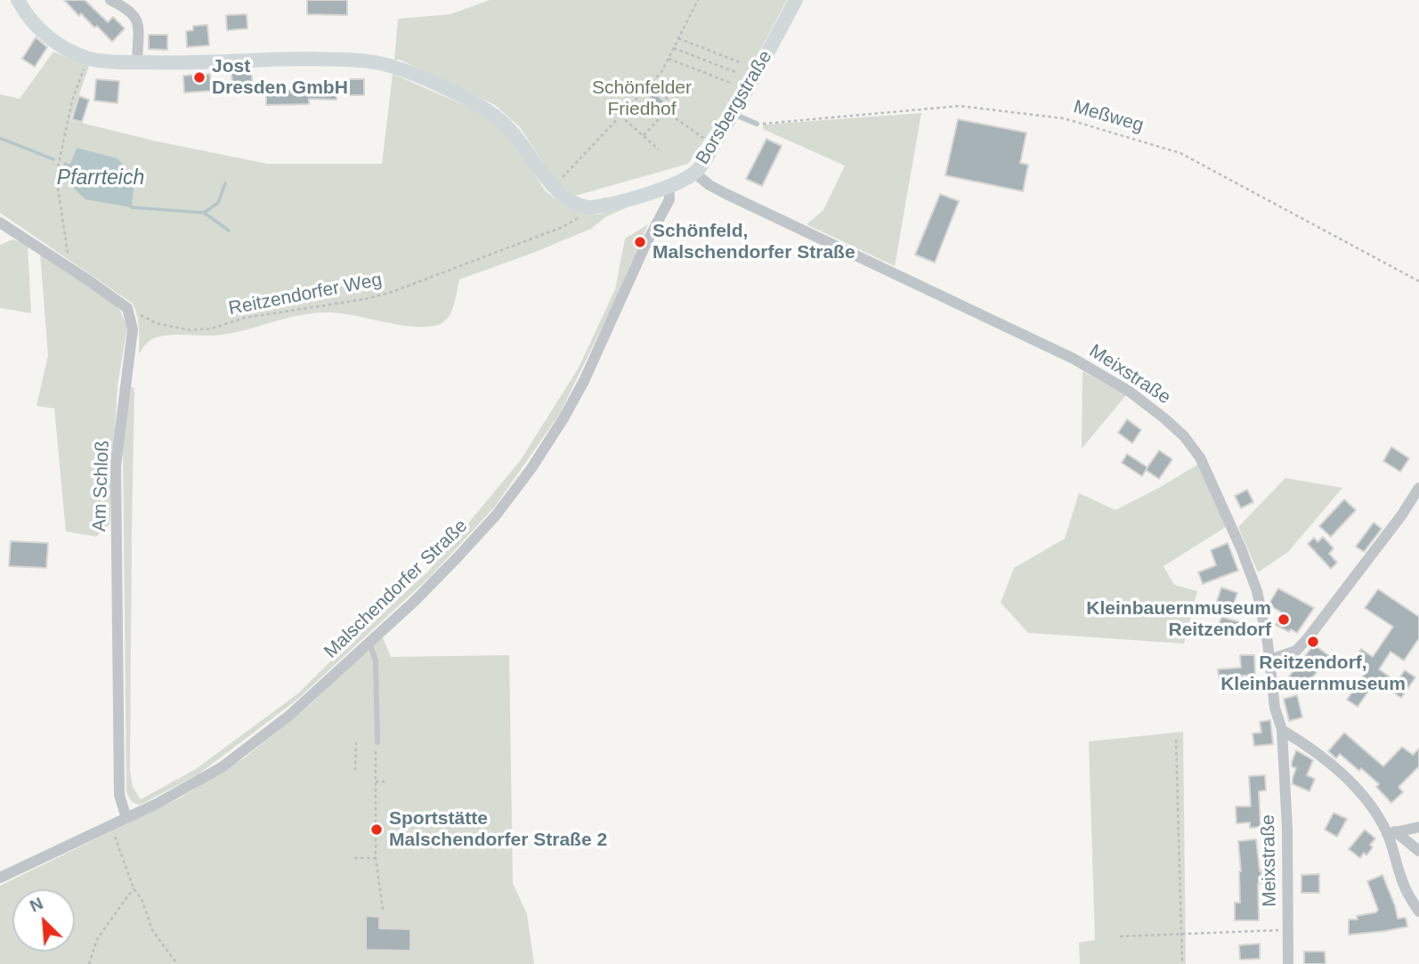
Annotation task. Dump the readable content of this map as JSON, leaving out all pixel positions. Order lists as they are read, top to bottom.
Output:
{
  "streets": {
    "street": [
      "Borsbergstraße",
      "Meixstraße",
      "Am Schloß",
      "Malschendorfer Straße"
    ],
    "path": ["Meßweg", "Reitzendorfer Weg"]
  },
  "crossings": [
    ["Borsbergstraße", "Reitzendorfer Weg"],
    ["Borsbergstraße", "Meixstraße"],
    ["Borsbergstraße", "Malschendorfer Straße"],
    ["Reitzendorfer Weg", "Am Schloß"],
    ["Am Schloß", "Malschendorfer Straße"]
  ],
  "water": ["Pfarrteich"],
  "parks": ["Schönfelder Friedhof"],
  "places": [
    "Jost Dresden GmbH",
    "Schönfeld, Malschendorfer Straße",
    "Kleinbauernmuseum Reitzendorf",
    "Reitzendorf, Kleinbauernmuseum",
    "Sportstätte Malschendorfer Straße 2"
  ],
  "north": "top left"
}
